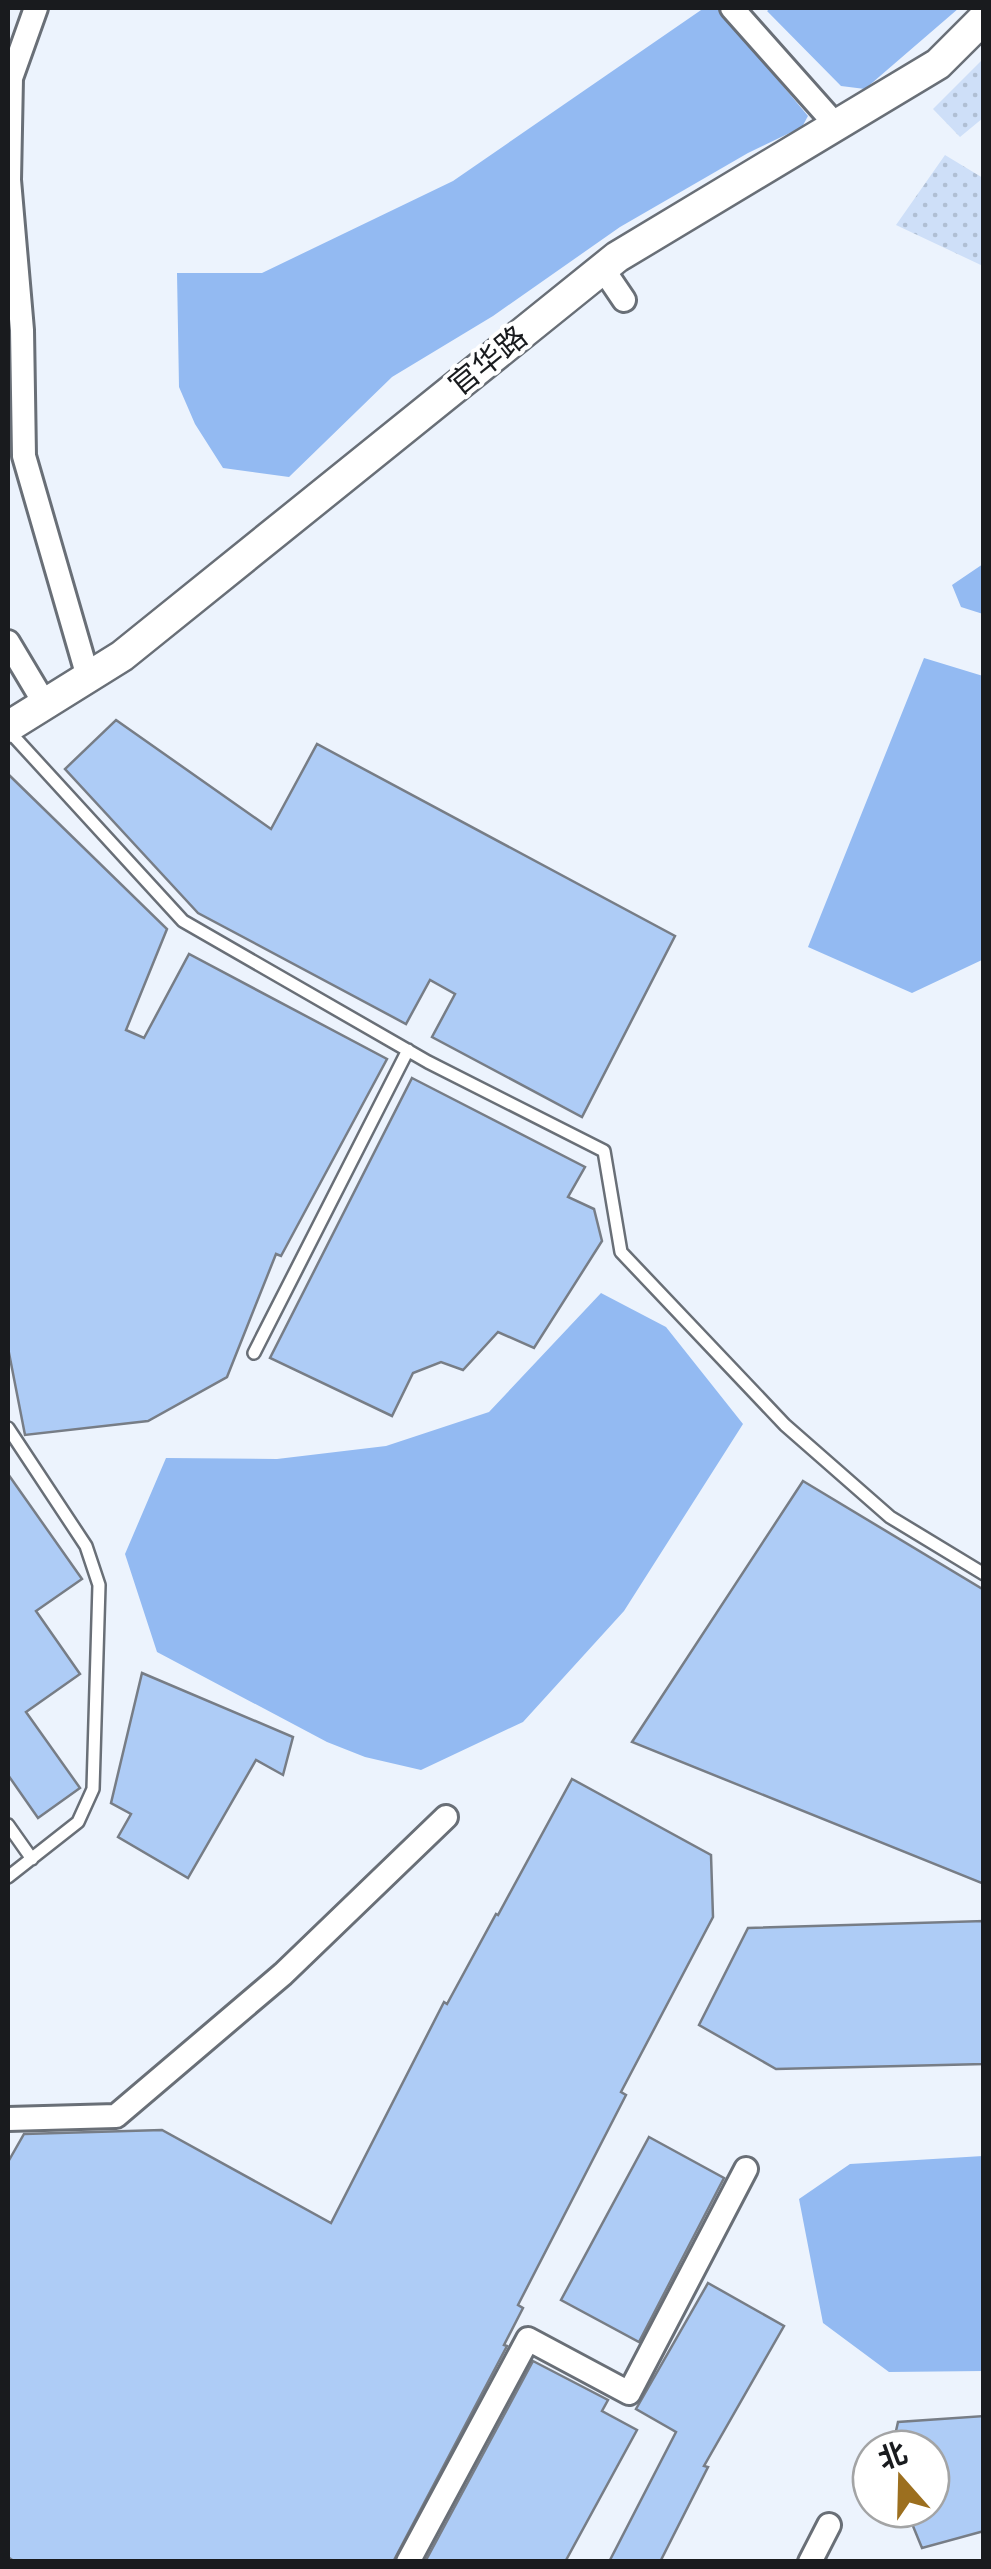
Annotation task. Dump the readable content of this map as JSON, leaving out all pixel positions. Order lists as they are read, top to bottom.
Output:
{
  "streets": {
    "main road": ["官华路"]
  },
  "north": "top"
}
